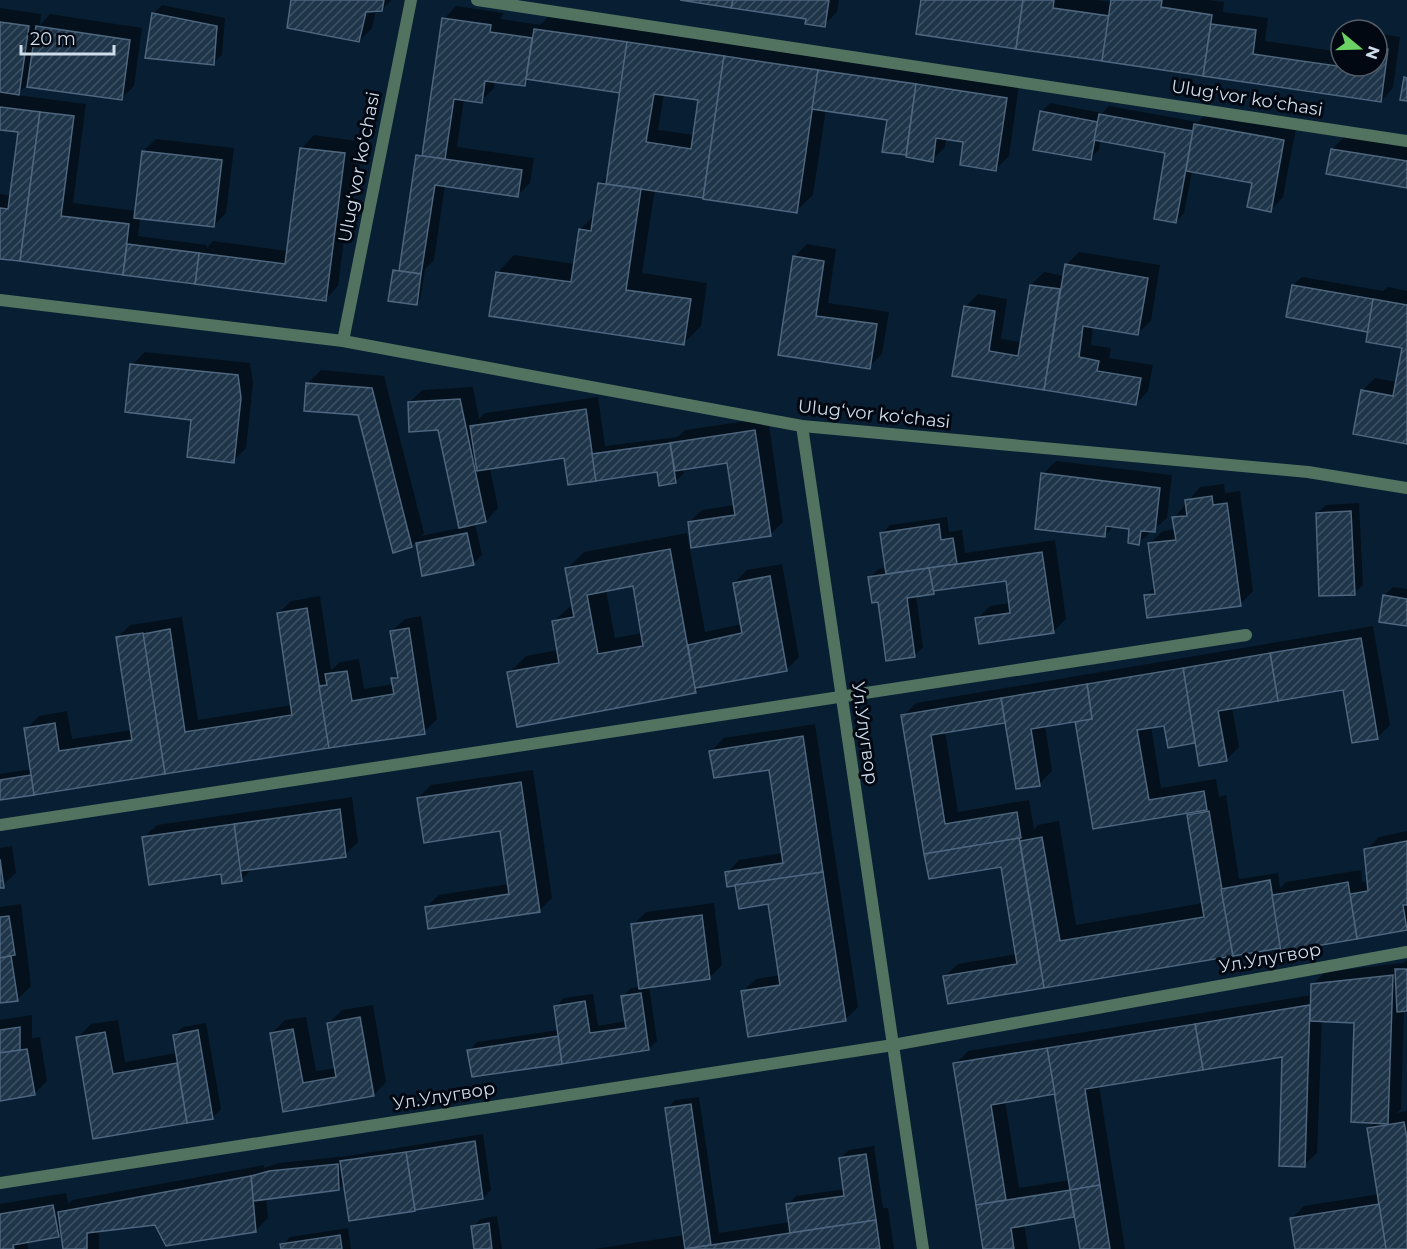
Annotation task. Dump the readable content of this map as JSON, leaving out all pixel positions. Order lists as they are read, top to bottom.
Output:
{
  "streets": {
    "street": ["Ulugʻvor koʻchasi", "Ул.Улугвор"]
  },
  "crossings": [
    ["Ulugʻvor koʻchasi", "Ул.Улугвор"]
  ],
  "scale_bar": "20 m",
  "north": "right"
}
